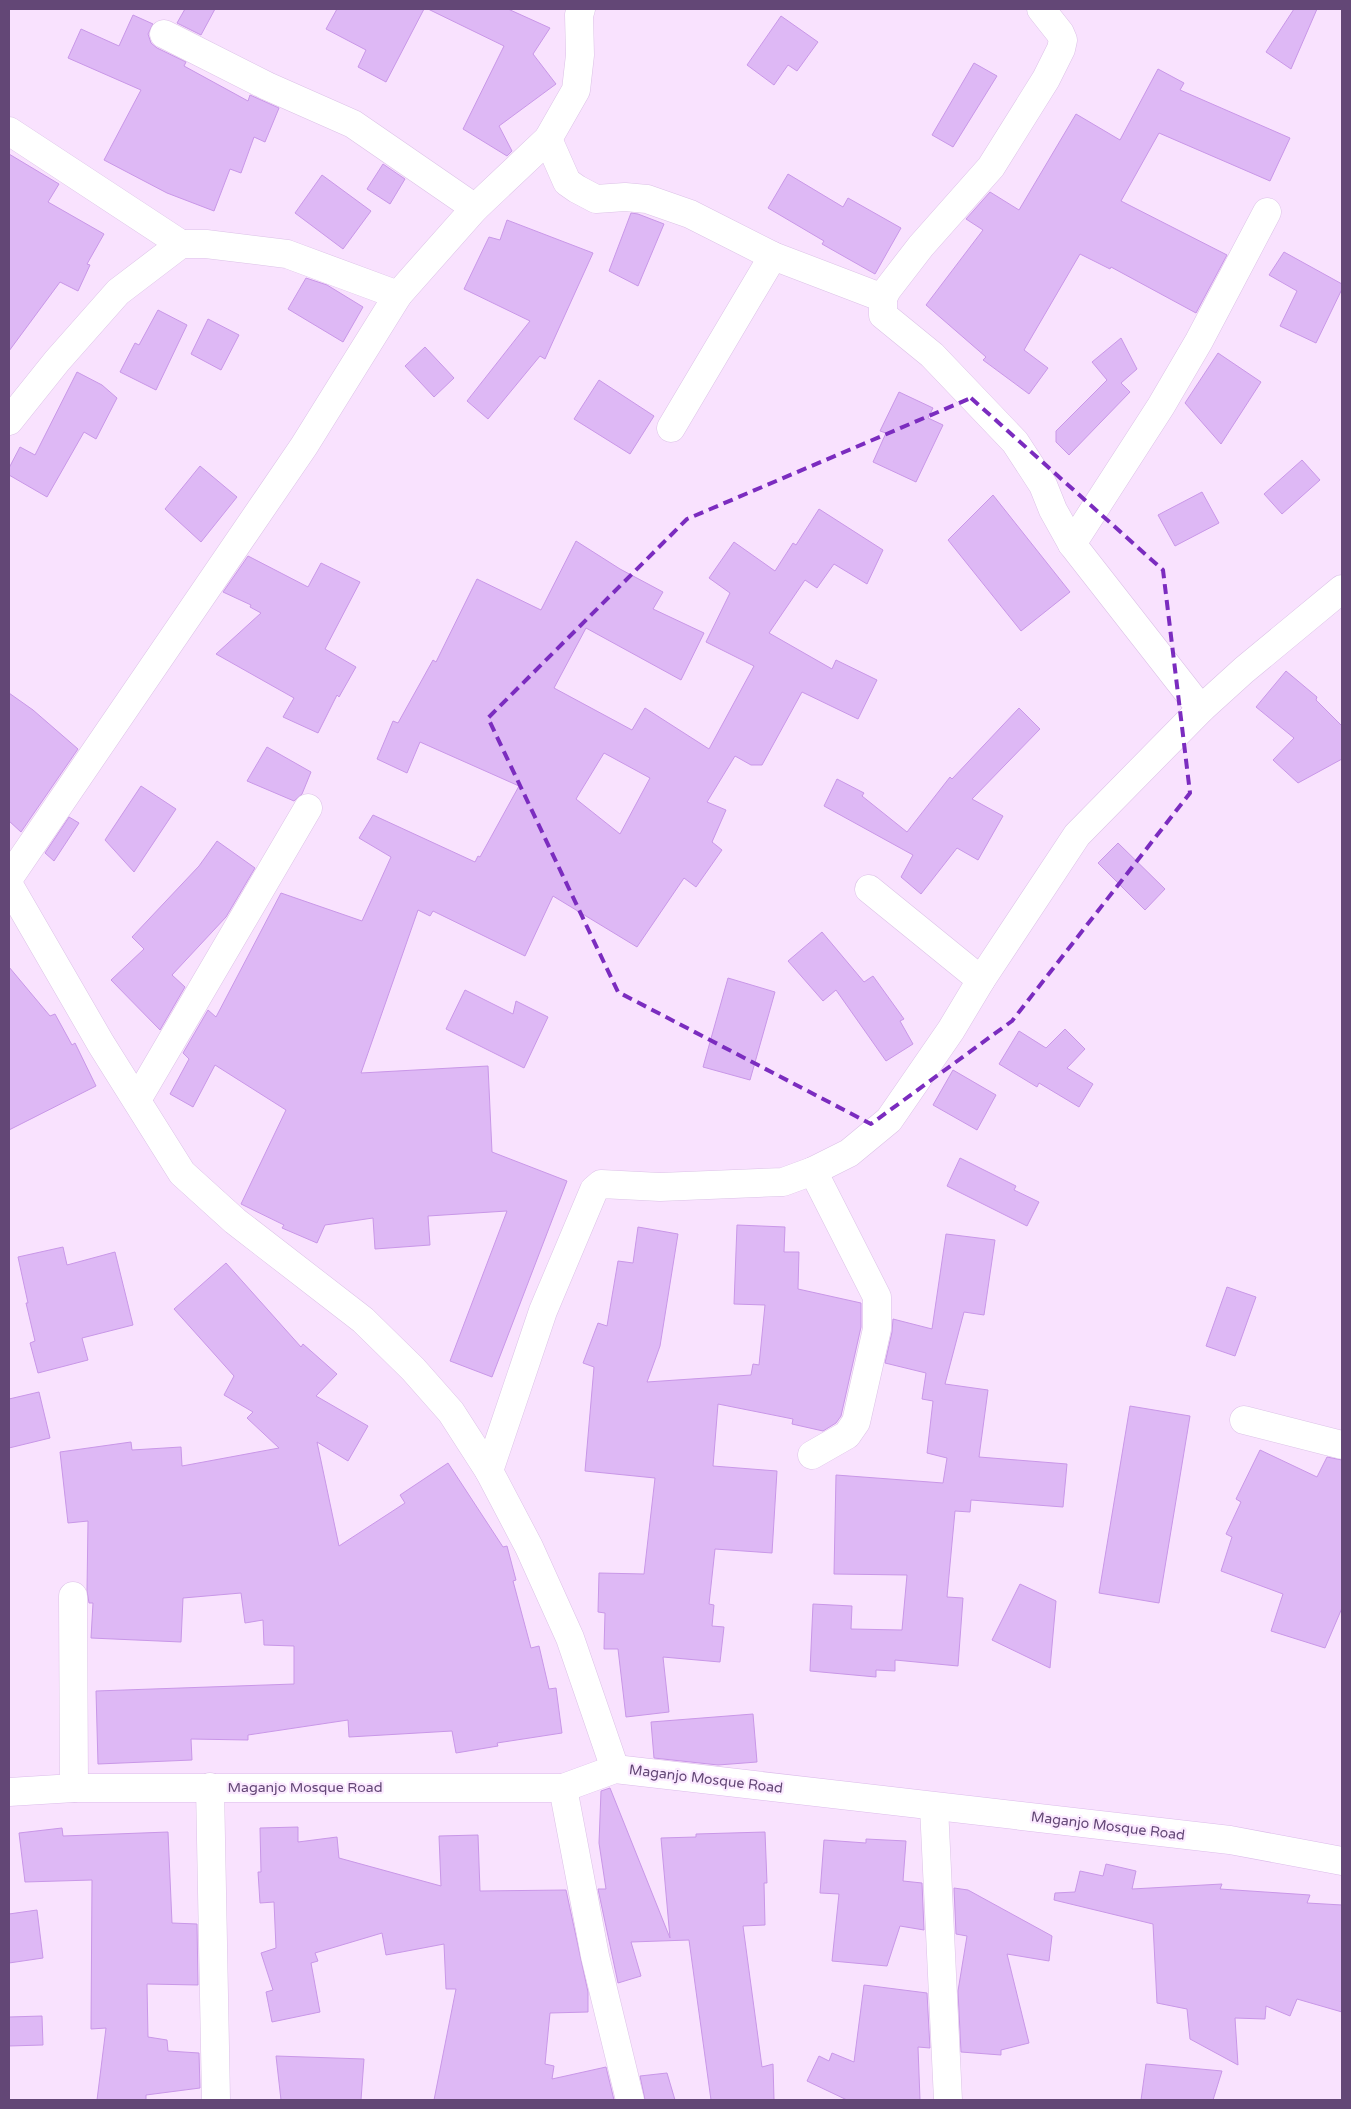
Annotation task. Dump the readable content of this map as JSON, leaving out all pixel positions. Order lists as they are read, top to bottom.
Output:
{
  "streets": {
    "street": ["Maganjo Mosque Road"]
  }
}
